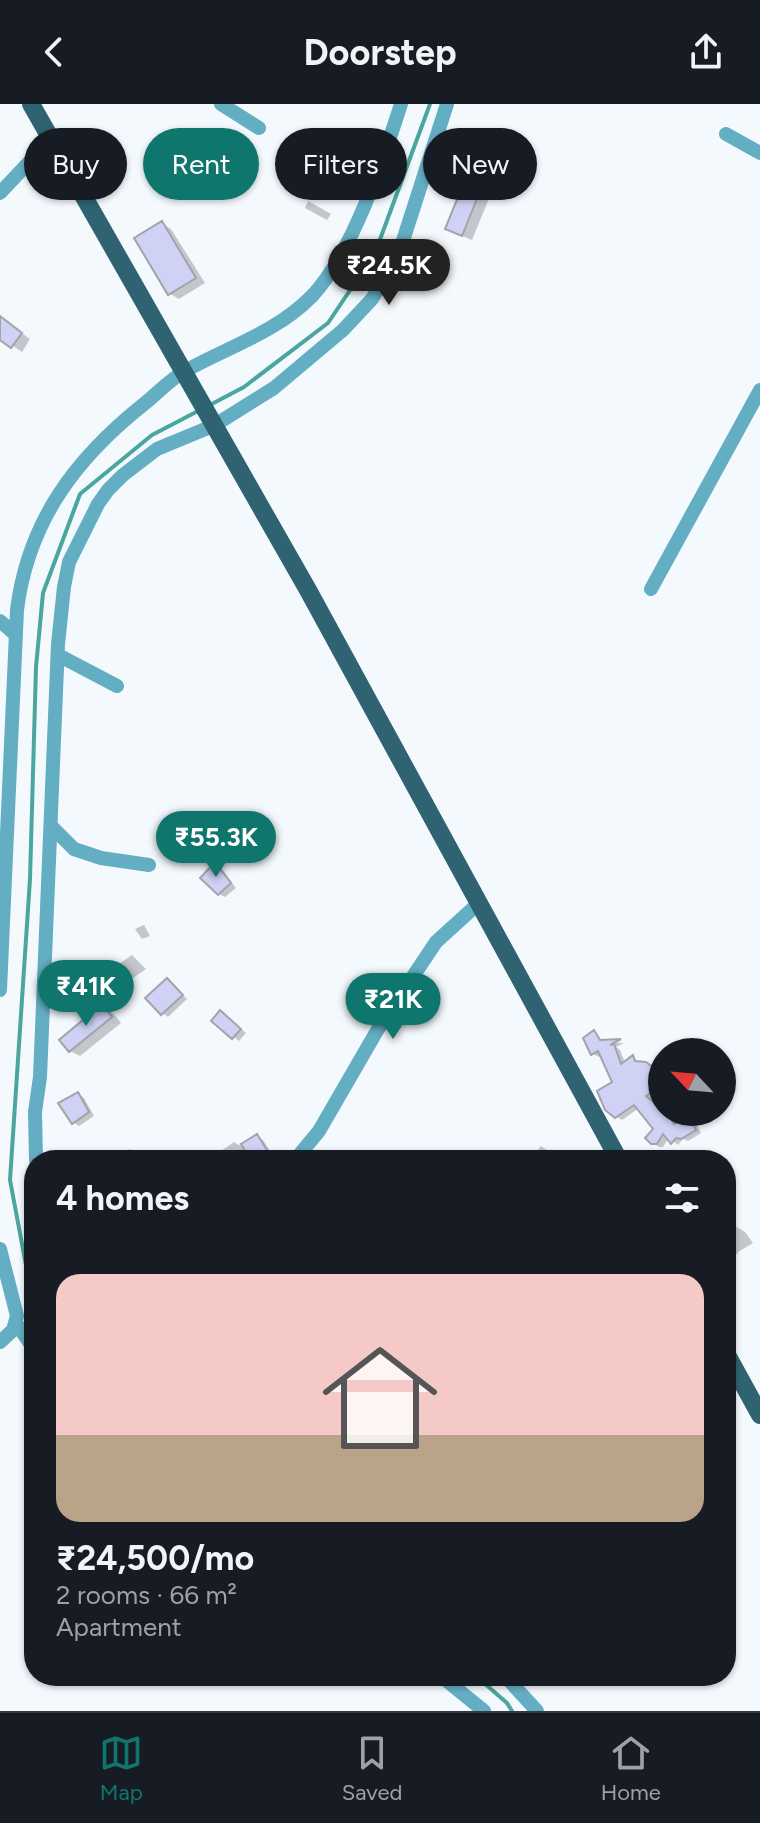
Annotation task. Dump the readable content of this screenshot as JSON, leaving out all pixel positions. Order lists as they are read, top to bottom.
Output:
{
  "north": "top left",
  "page": {
    "header": "Doorstep",
    "chip": [
      "Buy",
      "Rent",
      "Filters",
      "New"
    ],
    "price": [
      "₹24.5K",
      "₹55.3K",
      "₹41K",
      "₹21K"
    ],
    "heading": "4 homes",
    "list": [
      {
        "name": "₹24,500/mo",
        "note": "2 rooms · 66 m² · Apartment"
      }
    ],
    "tabs": ["Map", "Saved", "Home"]
  }
}
